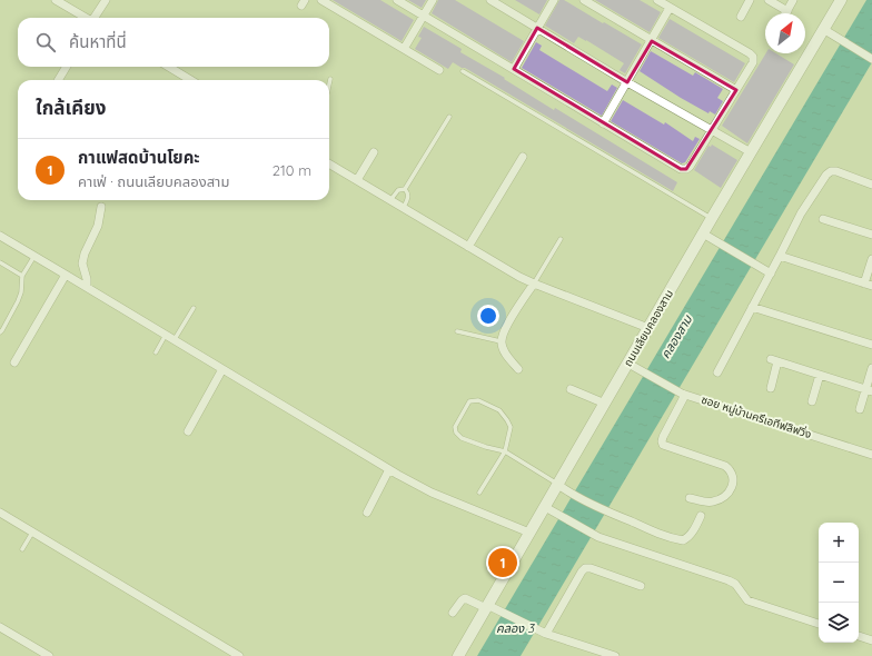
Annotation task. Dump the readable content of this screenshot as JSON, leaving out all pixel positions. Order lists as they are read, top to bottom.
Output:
{
  "streets": {
    "main road": ["ถนนเลียบคลองสาม"],
    "street": ["ซอย หมู่บ้านครีเอทีฟลิฟวิ่ง"]
  },
  "crossings": [
    ["ถนนเลียบคลองสาม", "ซอย หมู่บ้านครีเอทีฟลิฟวิ่ง"]
  ],
  "water": ["คลองสาม", "คลอง 3"],
  "north": "top right",
  "page": {
    "search": "ค้นหาที่นี่",
    "heading": "ใกล้เคียง",
    "list": [
      {
        "mark": "1",
        "name": "กาแฟสดบ้านโยคะ",
        "note": "คาเฟ่ · ถนนเลียบคลองสาม",
        "value": "210 m"
      }
    ],
    "map_buttons": ["+", "−"],
    "pins": "1"
  }
}
